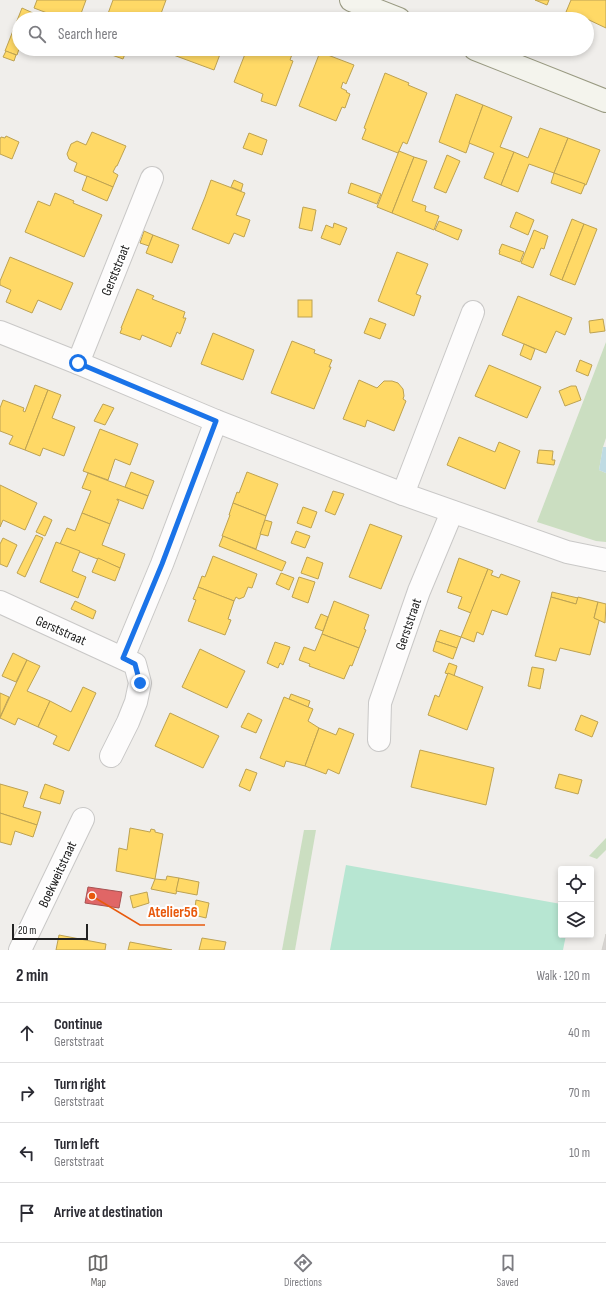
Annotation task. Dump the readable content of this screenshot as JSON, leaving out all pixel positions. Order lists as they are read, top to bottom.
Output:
{
  "streets": {
    "street": ["Gerststraat", "Boekweitstraat"]
  },
  "places": ["Atelier56"],
  "scale_bar": "20 m",
  "page": {
    "search": "Search here",
    "scale": "20 m",
    "heading": ["2 min", "Walk · 120 m"],
    "list": [
      ["Continue", "Gerststraat", "40 m"],
      ["Turn right", "Gerststraat", "70 m"],
      ["Turn left", "Gerststraat", "10 m"],
      "Arrive at destination"
    ],
    "nav": ["Map", "Directions", "Saved"]
  }
}
